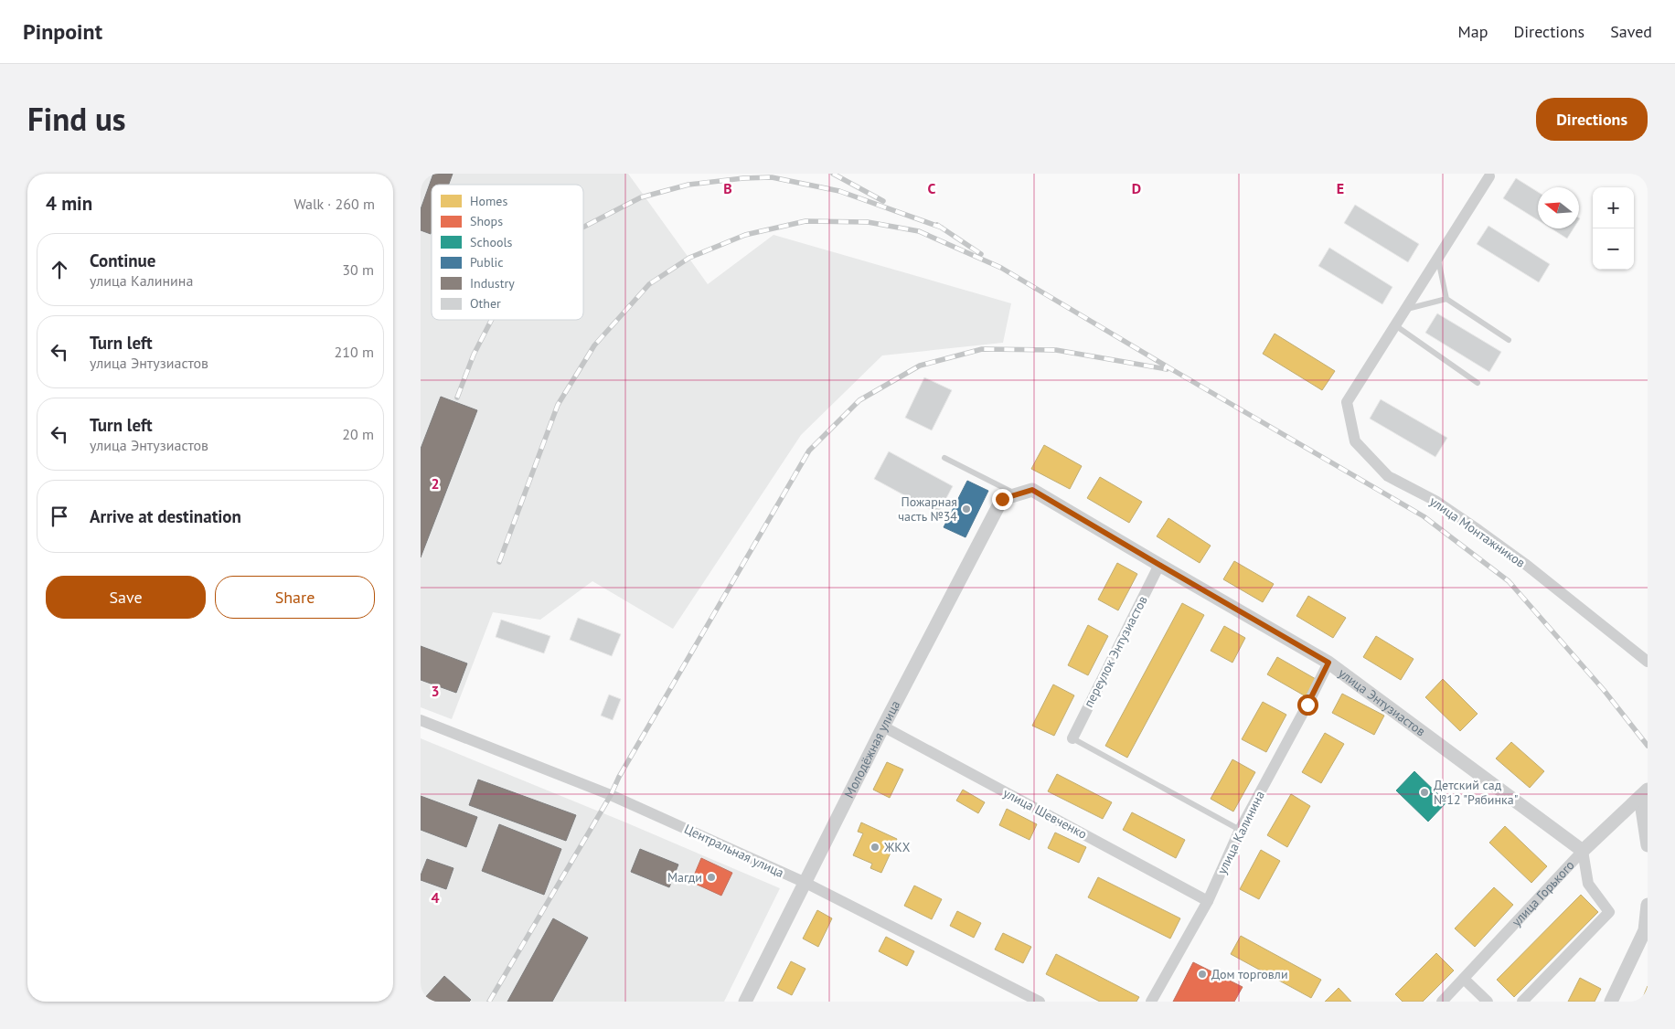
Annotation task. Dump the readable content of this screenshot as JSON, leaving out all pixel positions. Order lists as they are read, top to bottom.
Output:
{
  "streets": {
    "street": [
      "улица Монтажников",
      "переулок Энтузиастов",
      "улица Энтузиастов",
      "Молодёжная улица",
      "улица Шевченко",
      "улица Калинина",
      "Центральная улица",
      "улица Горького"
    ]
  },
  "crossings": [
    ["переулок Энтузиастов", "улица Энтузиастов"],
    ["улица Энтузиастов", "Молодёжная улица"],
    ["улица Энтузиастов", "улица Калинина"],
    ["улица Энтузиастов", "улица Горького"],
    ["Молодёжная улица", "улица Шевченко"],
    ["Молодёжная улица", "Центральная улица"],
    ["улица Шевченко", "улица Калинина"]
  ],
  "places": [
    "Пожарная часть №34",
    "Детский сад №12 \"Рябинка\"",
    "ЖКХ",
    "Магди",
    "Дом торговли"
  ],
  "legend": [
    "Homes",
    "Shops",
    "Schools",
    "Public",
    "Industry",
    "Other"
  ],
  "north": "left",
  "page": {
    "header": "Pinpoint",
    "nav": ["Map", "Directions", "Saved"],
    "title": "Find us",
    "buttons": [
      "Directions",
      ["Save", "Share"]
    ],
    "heading": ["4 min", "Walk · 260 m"],
    "map_buttons": ["+", "−"],
    "list": [
      ["Continue", "улица Калинина", "30 m"],
      ["Turn left", "улица Энтузиастов", "210 m"],
      ["Turn left", "улица Энтузиастов", "20 m"],
      "Arrive at destination"
    ]
  },
  "grid": {
    "columns": [
      "B",
      "C",
      "D",
      "E"
    ],
    "rows": ["2", "3", "4"]
  }
}
